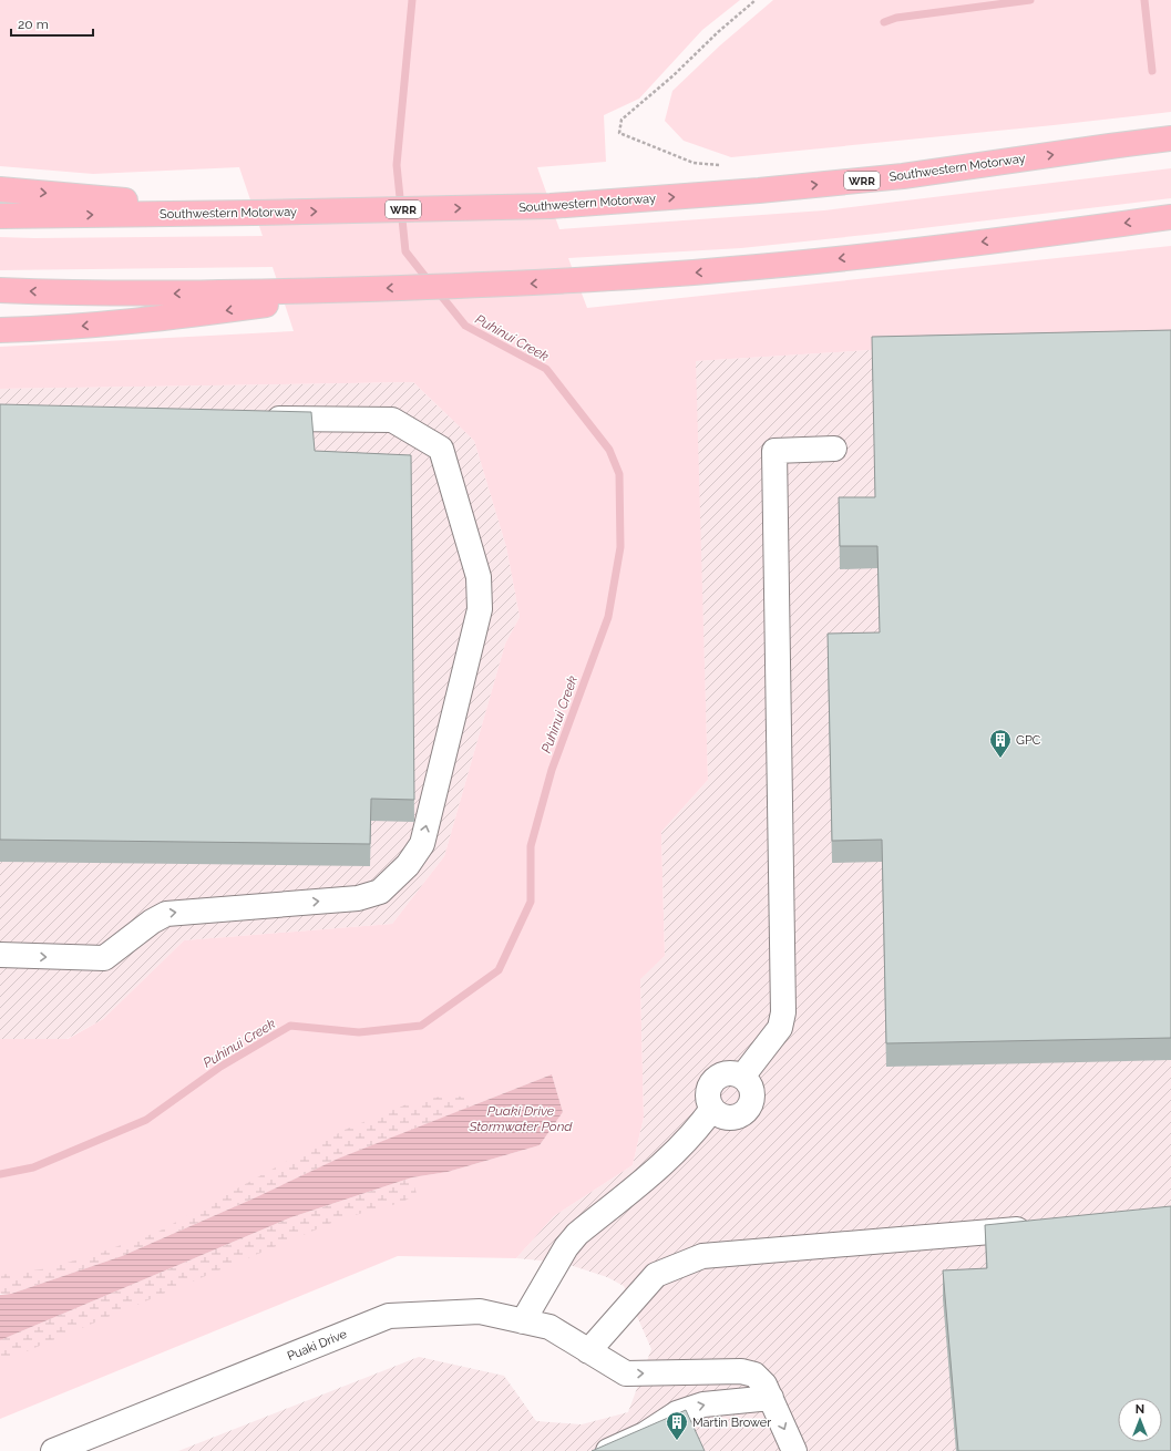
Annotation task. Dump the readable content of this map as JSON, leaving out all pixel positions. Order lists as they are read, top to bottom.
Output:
{
  "streets": {
    "highway": ["Southwestern Motorway", "WRR"],
    "street": ["Puaki Drive"]
  },
  "water": ["Puhinui Creek", "Puaki Drive Stormwater Pond"],
  "places": {
    "building": ["GPC", "Martin Brower"]
  },
  "scale_bar": "20 m",
  "north": "top"
}
